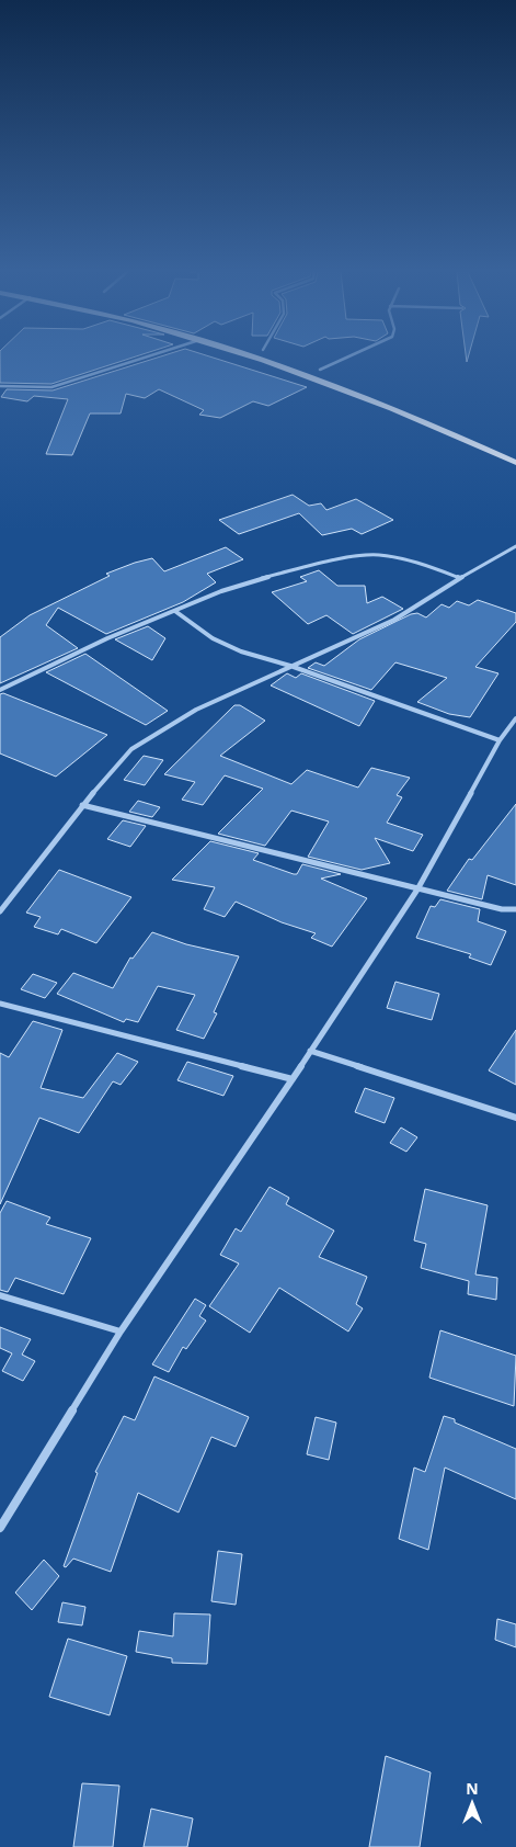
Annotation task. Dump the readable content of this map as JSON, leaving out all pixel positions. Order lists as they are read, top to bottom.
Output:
{
  "north": "top"
}
